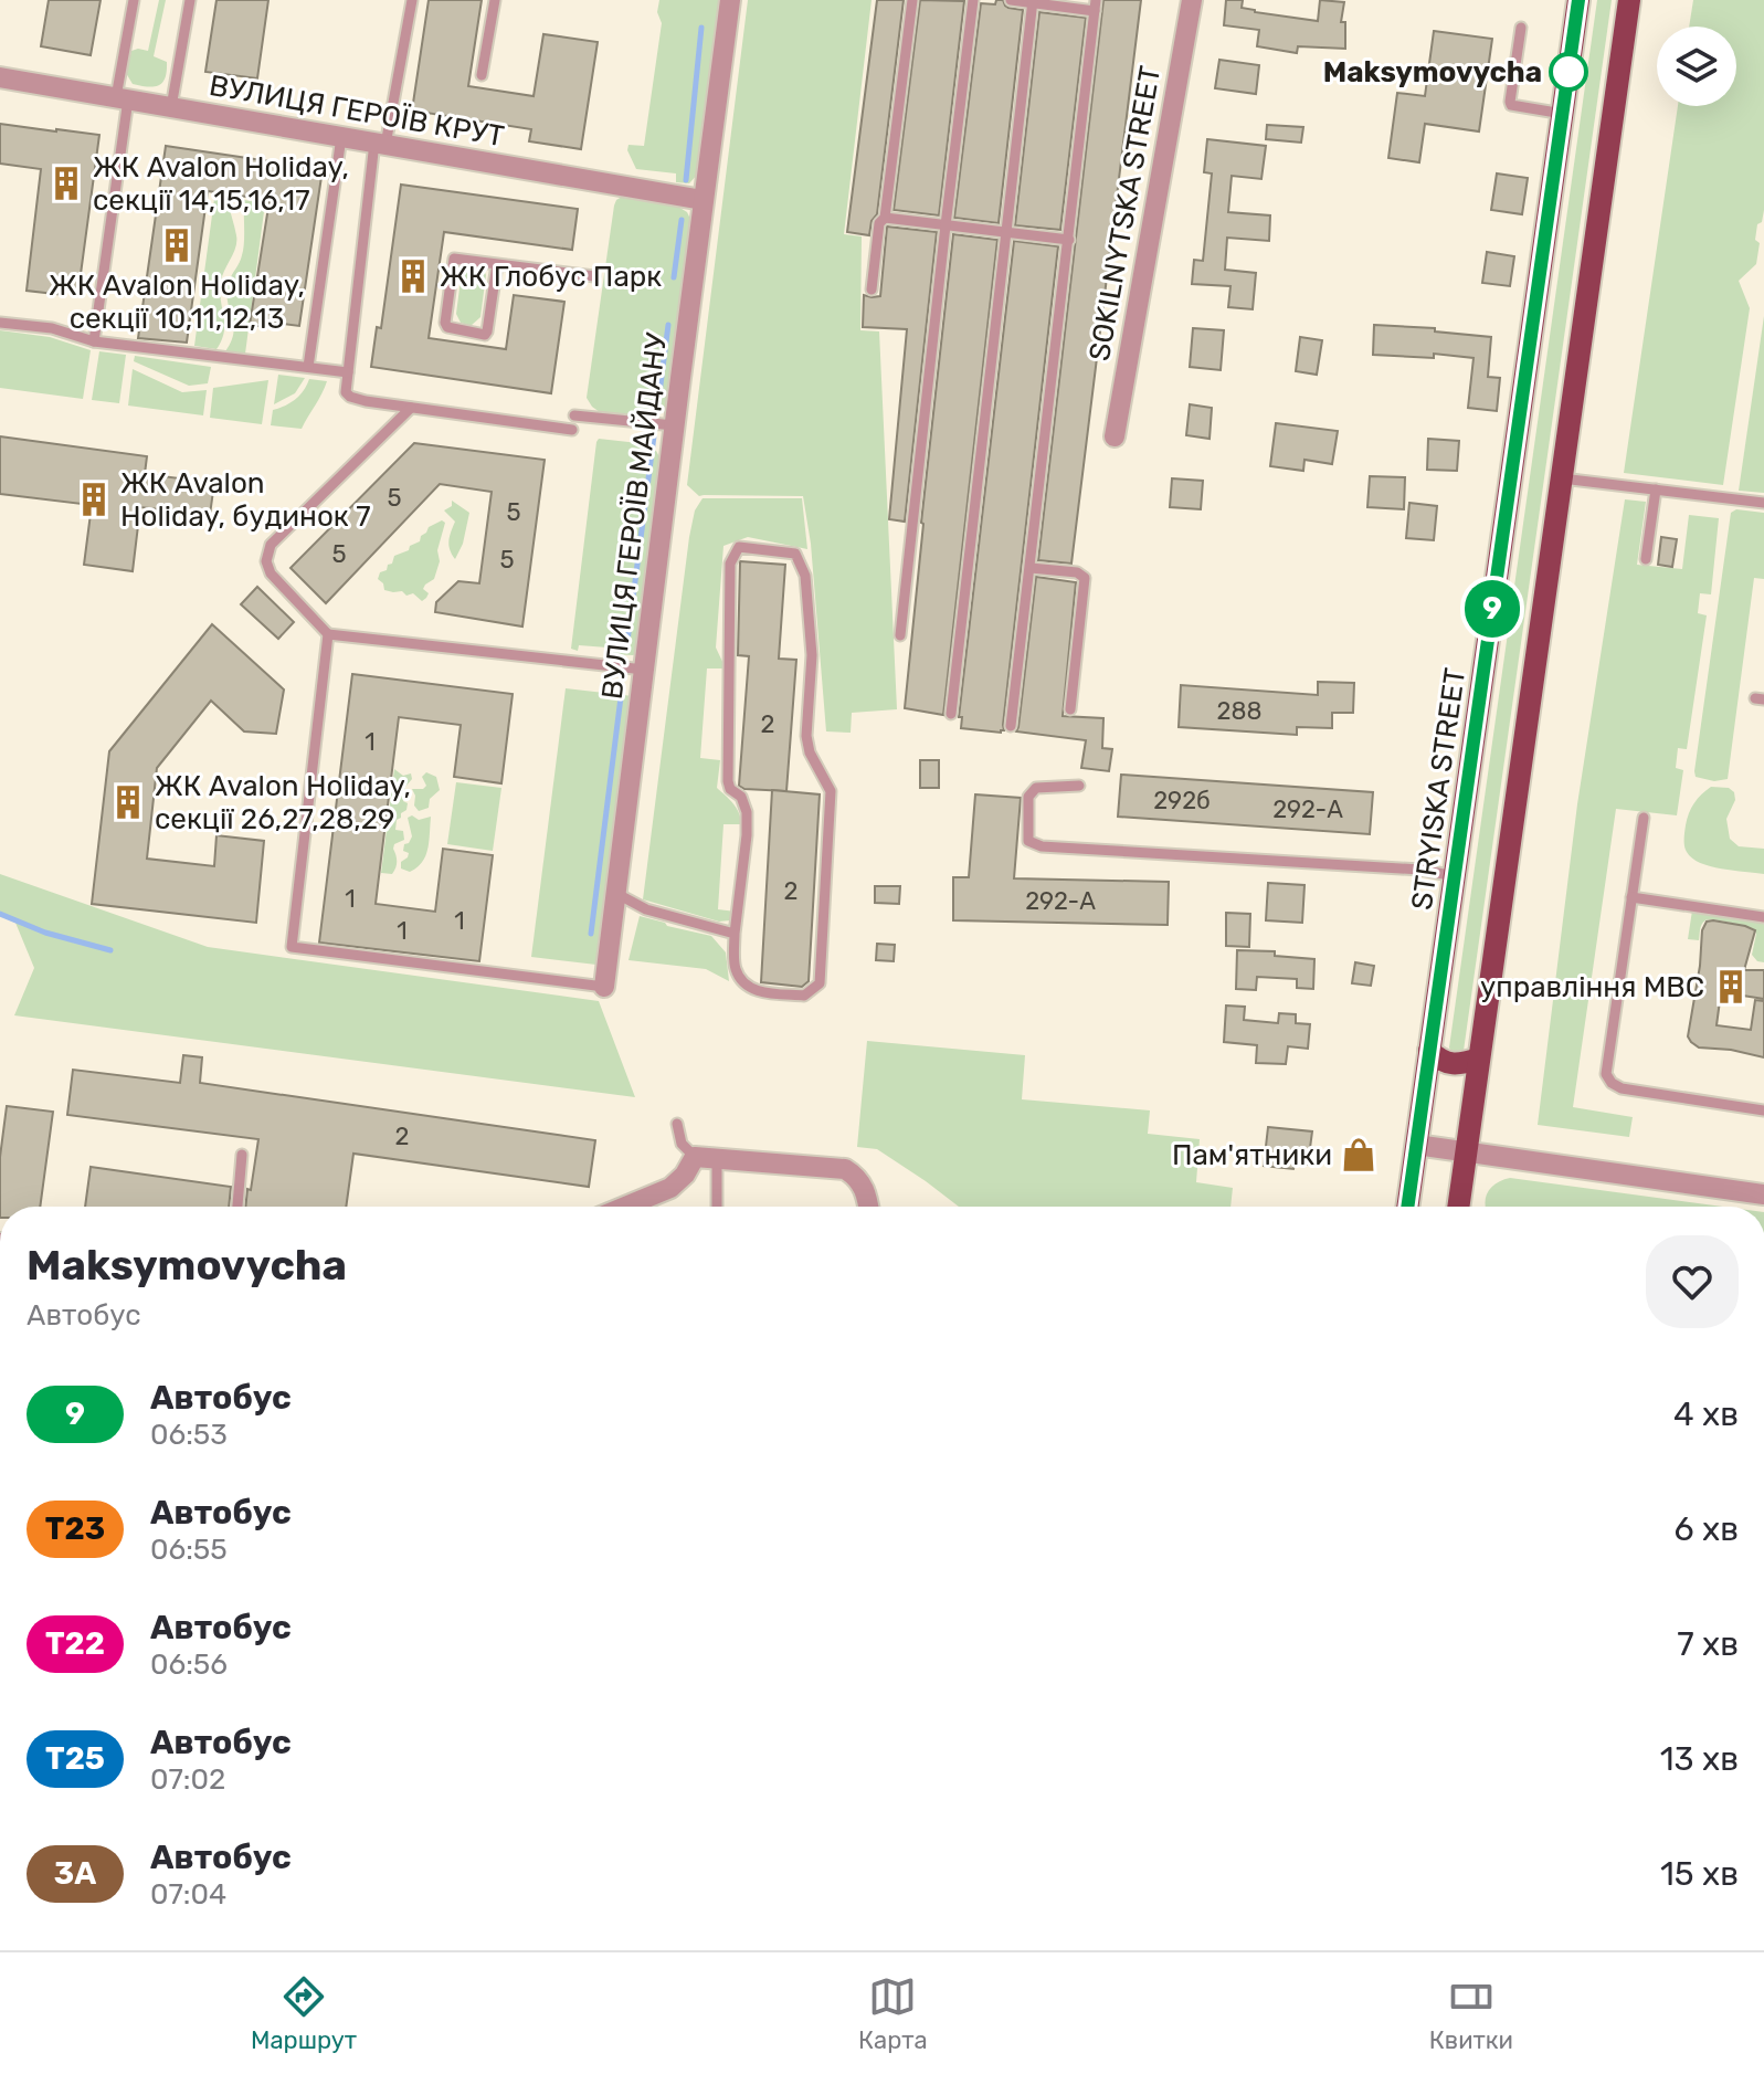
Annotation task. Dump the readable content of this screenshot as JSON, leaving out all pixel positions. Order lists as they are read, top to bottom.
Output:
{
  "streets": {
    "main road": ["STRYISKA STREET"],
    "street": ["ВУЛИЦЯ ГЕРОЇВ КРУТ", "SOKILNYTSKA STREET", "ВУЛИЦЯ ГЕРОЇВ МАЙДАНУ"]
  },
  "crossings": [
    ["ВУЛИЦЯ ГЕРОЇВ КРУТ", "ВУЛИЦЯ ГЕРОЇВ МАЙДАНУ"]
  ],
  "places": {
    "other": ["Maksymovycha"],
    "building": [
      "ЖК Avalon Holiday, секції 14,15,16,17",
      "ЖК Avalon Holiday, секції 10,11,12,13",
      "ЖК Глобус Парк",
      "ЖК Avalon Holiday, будинок 7",
      "ЖК Avalon Holiday, секції 26,27,28,29",
      "управління МВС"
    ],
    "shop": ["Пам'ятники"]
  },
  "lines": ["bus line 9"],
  "house_numbers": [
    "5",
    "5",
    "5",
    "5",
    "288",
    "2",
    "1",
    "292б",
    "292-А",
    "2",
    "1",
    "292-А",
    "1",
    "1",
    "2"
  ],
  "page": {
    "on_map": "9",
    "heading": ["Maksymovycha", "Автобус"],
    "list": [
      {
        "mark": "9",
        "name": "Автобус",
        "note": "06:53",
        "value": "4 хв"
      },
      {
        "mark": "Т23",
        "name": "Автобус",
        "note": "06:55",
        "value": "6 хв"
      },
      {
        "mark": "Т22",
        "name": "Автобус",
        "note": "06:56",
        "value": "7 хв"
      },
      {
        "mark": "Т25",
        "name": "Автобус",
        "note": "07:02",
        "value": "13 хв"
      },
      {
        "mark": "3А",
        "name": "Автобус",
        "note": "07:04",
        "value": "15 хв"
      }
    ],
    "tabs": ["Маршрут", "Карта", "Квитки"]
  }
}
